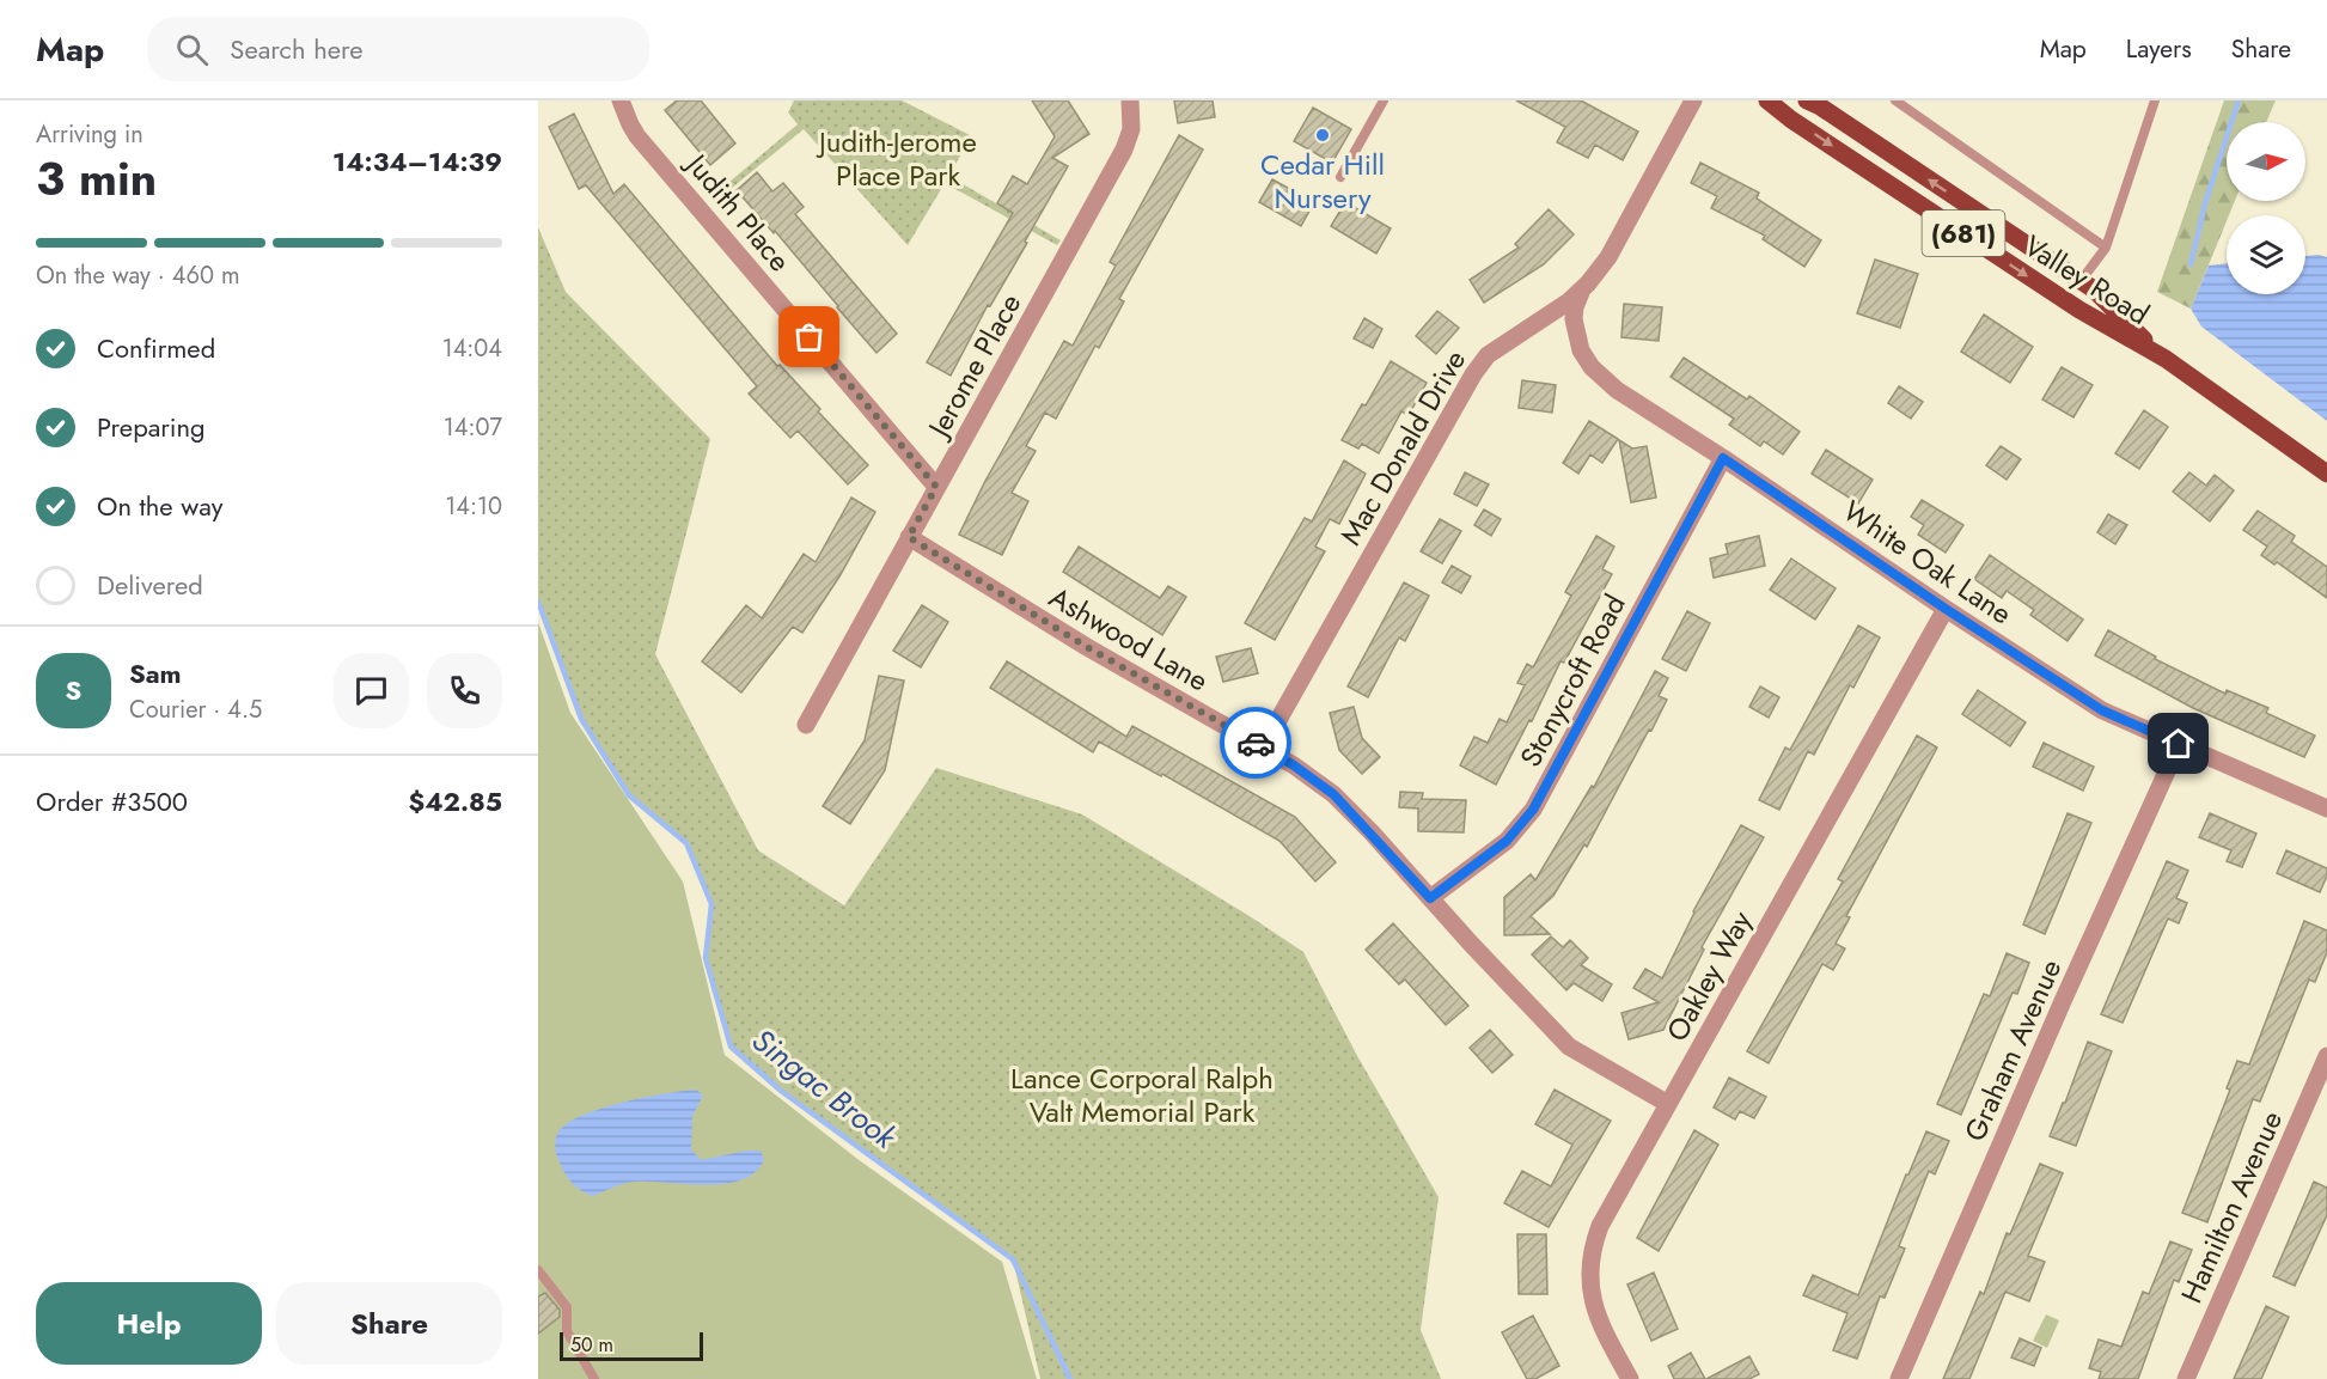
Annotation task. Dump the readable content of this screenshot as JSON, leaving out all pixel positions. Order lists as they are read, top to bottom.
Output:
{
  "streets": {
    "main road": ["(681)", "Valley Road"],
    "street": [
      "Judith Place",
      "Jerome Place",
      "Mac Donald Drive",
      "White Oak Lane",
      "Ashwood Lane",
      "Stonycroft Road",
      "Oakley Way",
      "Graham Avenue",
      "Hamilton Avenue"
    ]
  },
  "crossings": [
    ["Judith Place", "Jerome Place"],
    ["Jerome Place", "Ashwood Lane"],
    ["Mac Donald Drive", "White Oak Lane"],
    ["Mac Donald Drive", "Ashwood Lane"],
    ["White Oak Lane", "Stonycroft Road"],
    ["White Oak Lane", "Oakley Way"],
    ["White Oak Lane", "Graham Avenue"],
    ["Ashwood Lane", "Stonycroft Road"],
    ["Ashwood Lane", "Oakley Way"]
  ],
  "water": ["Singac Brook"],
  "parks": ["Judith-Jerome Place Park", "Lance Corporal Ralph Valt Memorial Park"],
  "places": ["Cedar Hill Nursery"],
  "scale_bar": "50 m",
  "north": "right",
  "page": {
    "header": "Map",
    "search": "Search here",
    "nav": ["Map", "Layers", "Share"],
    "heading": ["3 min", "Arriving in", "14:34–14:39"],
    "panel": [
      "Sam",
      "Courier · 4.5",
      "Order #3500",
      "$42.85"
    ],
    "bar": "On the way · 460 m",
    "list": [
      ["Confirmed", "14:04"],
      ["Preparing", "14:07"],
      ["On the way", "14:10"],
      "Delivered"
    ],
    "round": "S",
    "buttons": ["Help", "Share"],
    "scale": "50 m"
  }
}
